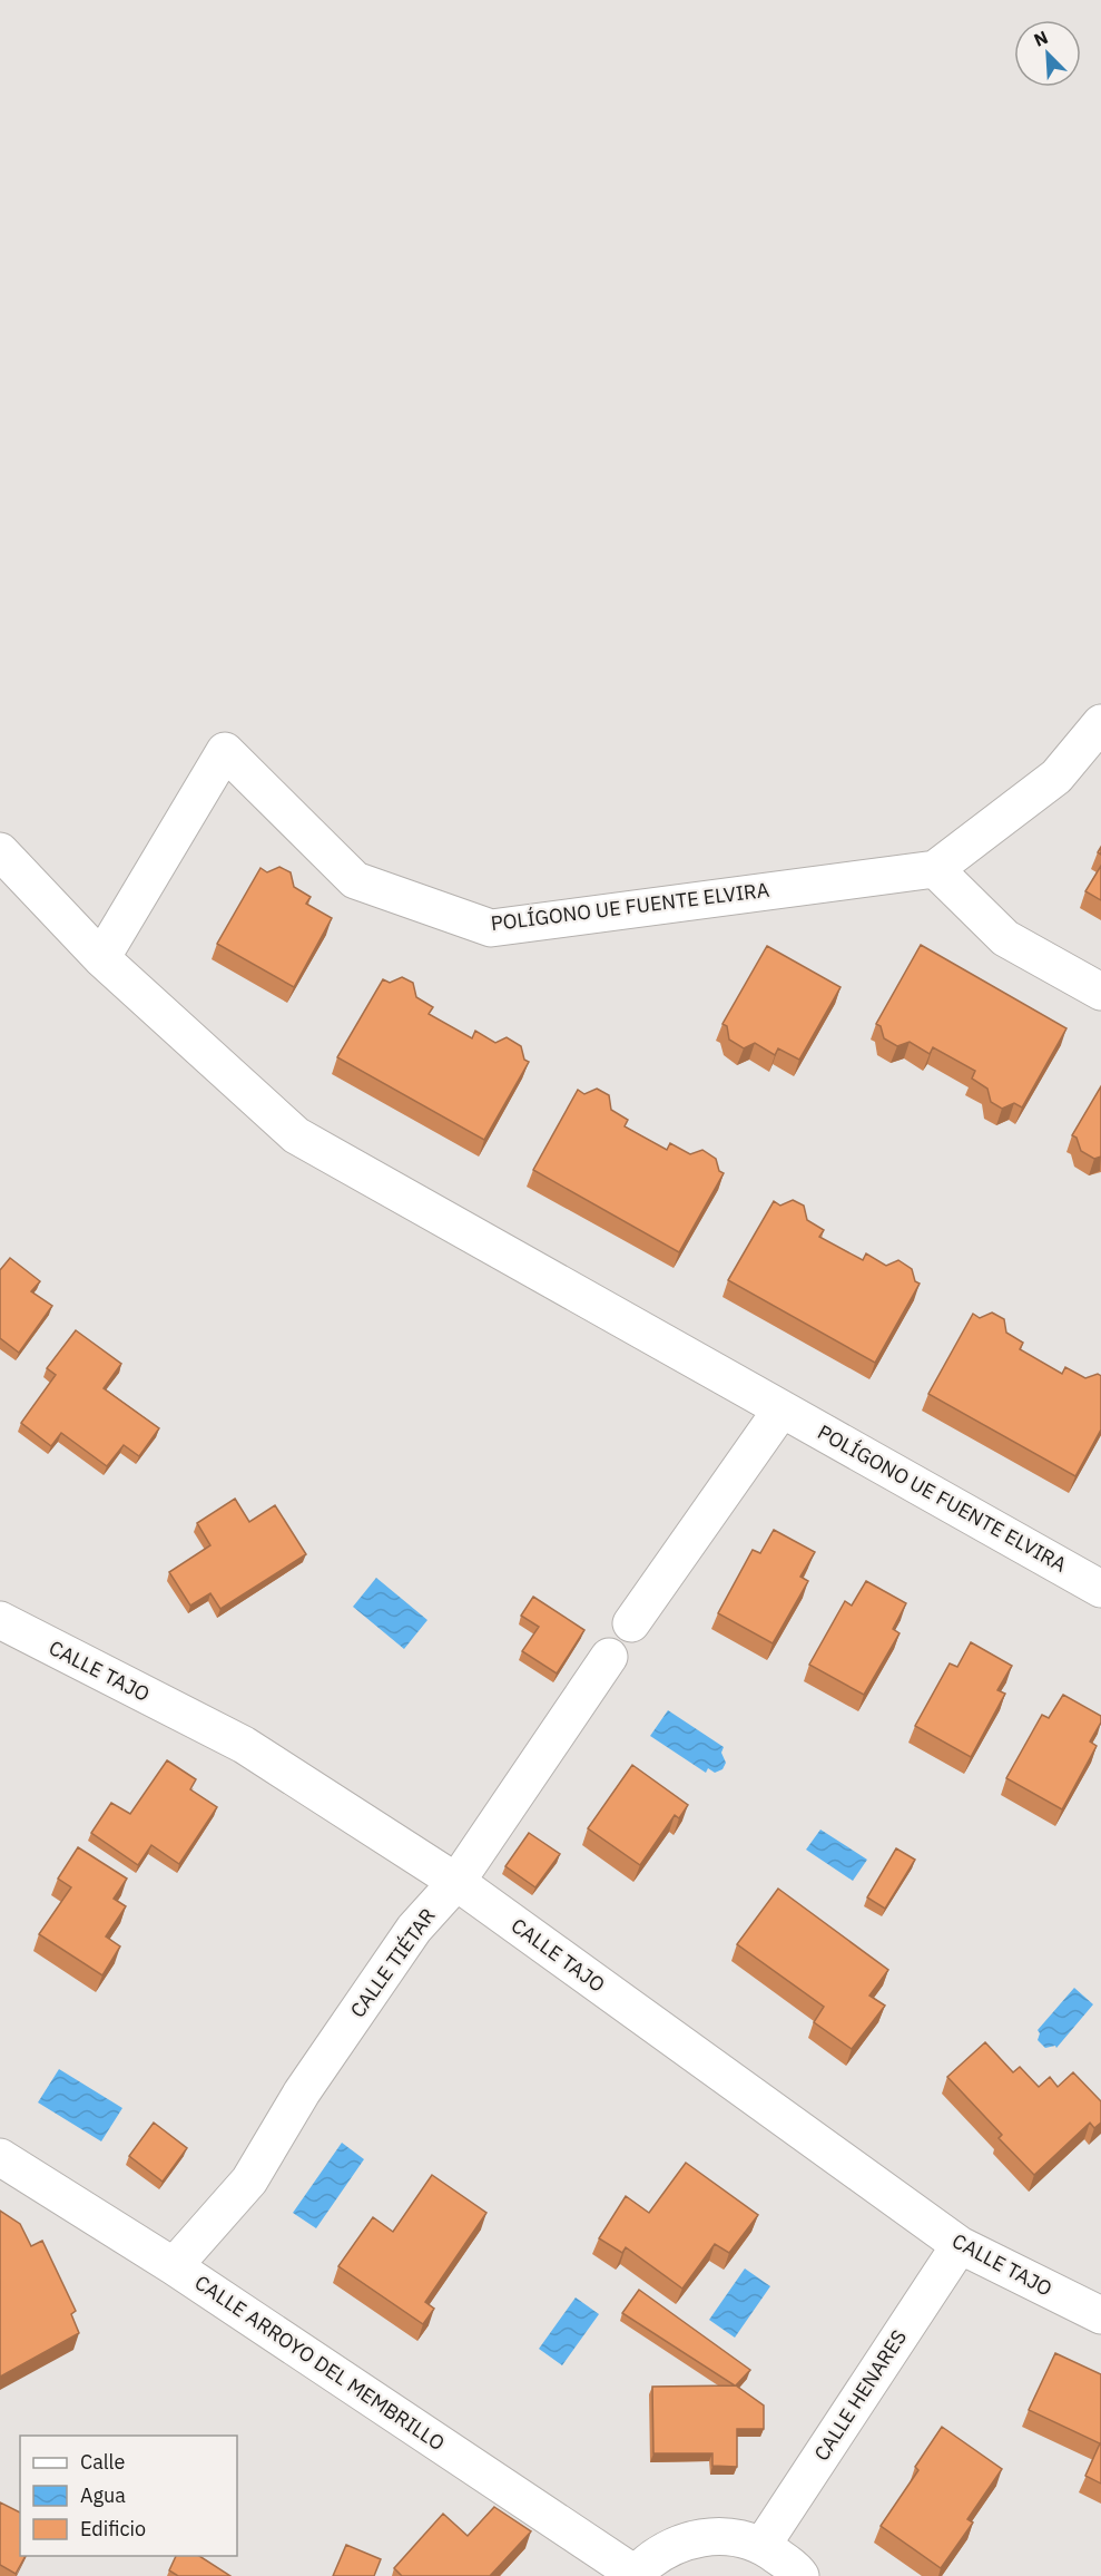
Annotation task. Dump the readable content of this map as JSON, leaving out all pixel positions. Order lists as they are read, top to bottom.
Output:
{
  "streets": {
    "street": [
      "POLÍGONO UE FUENTE ELVIRA",
      "CALLE TAJO",
      "CALLE TIÉTAR",
      "CALLE ARROYO DEL MEMBRILLO",
      "CALLE HENARES"
    ]
  },
  "crossings": [
    ["CALLE TAJO", "CALLE TIÉTAR"],
    ["CALLE TAJO", "CALLE HENARES"],
    ["CALLE TIÉTAR", "CALLE ARROYO DEL MEMBRILLO"]
  ],
  "legend": ["Calle", "Agua", "Edificio"],
  "north": "top left"
}
